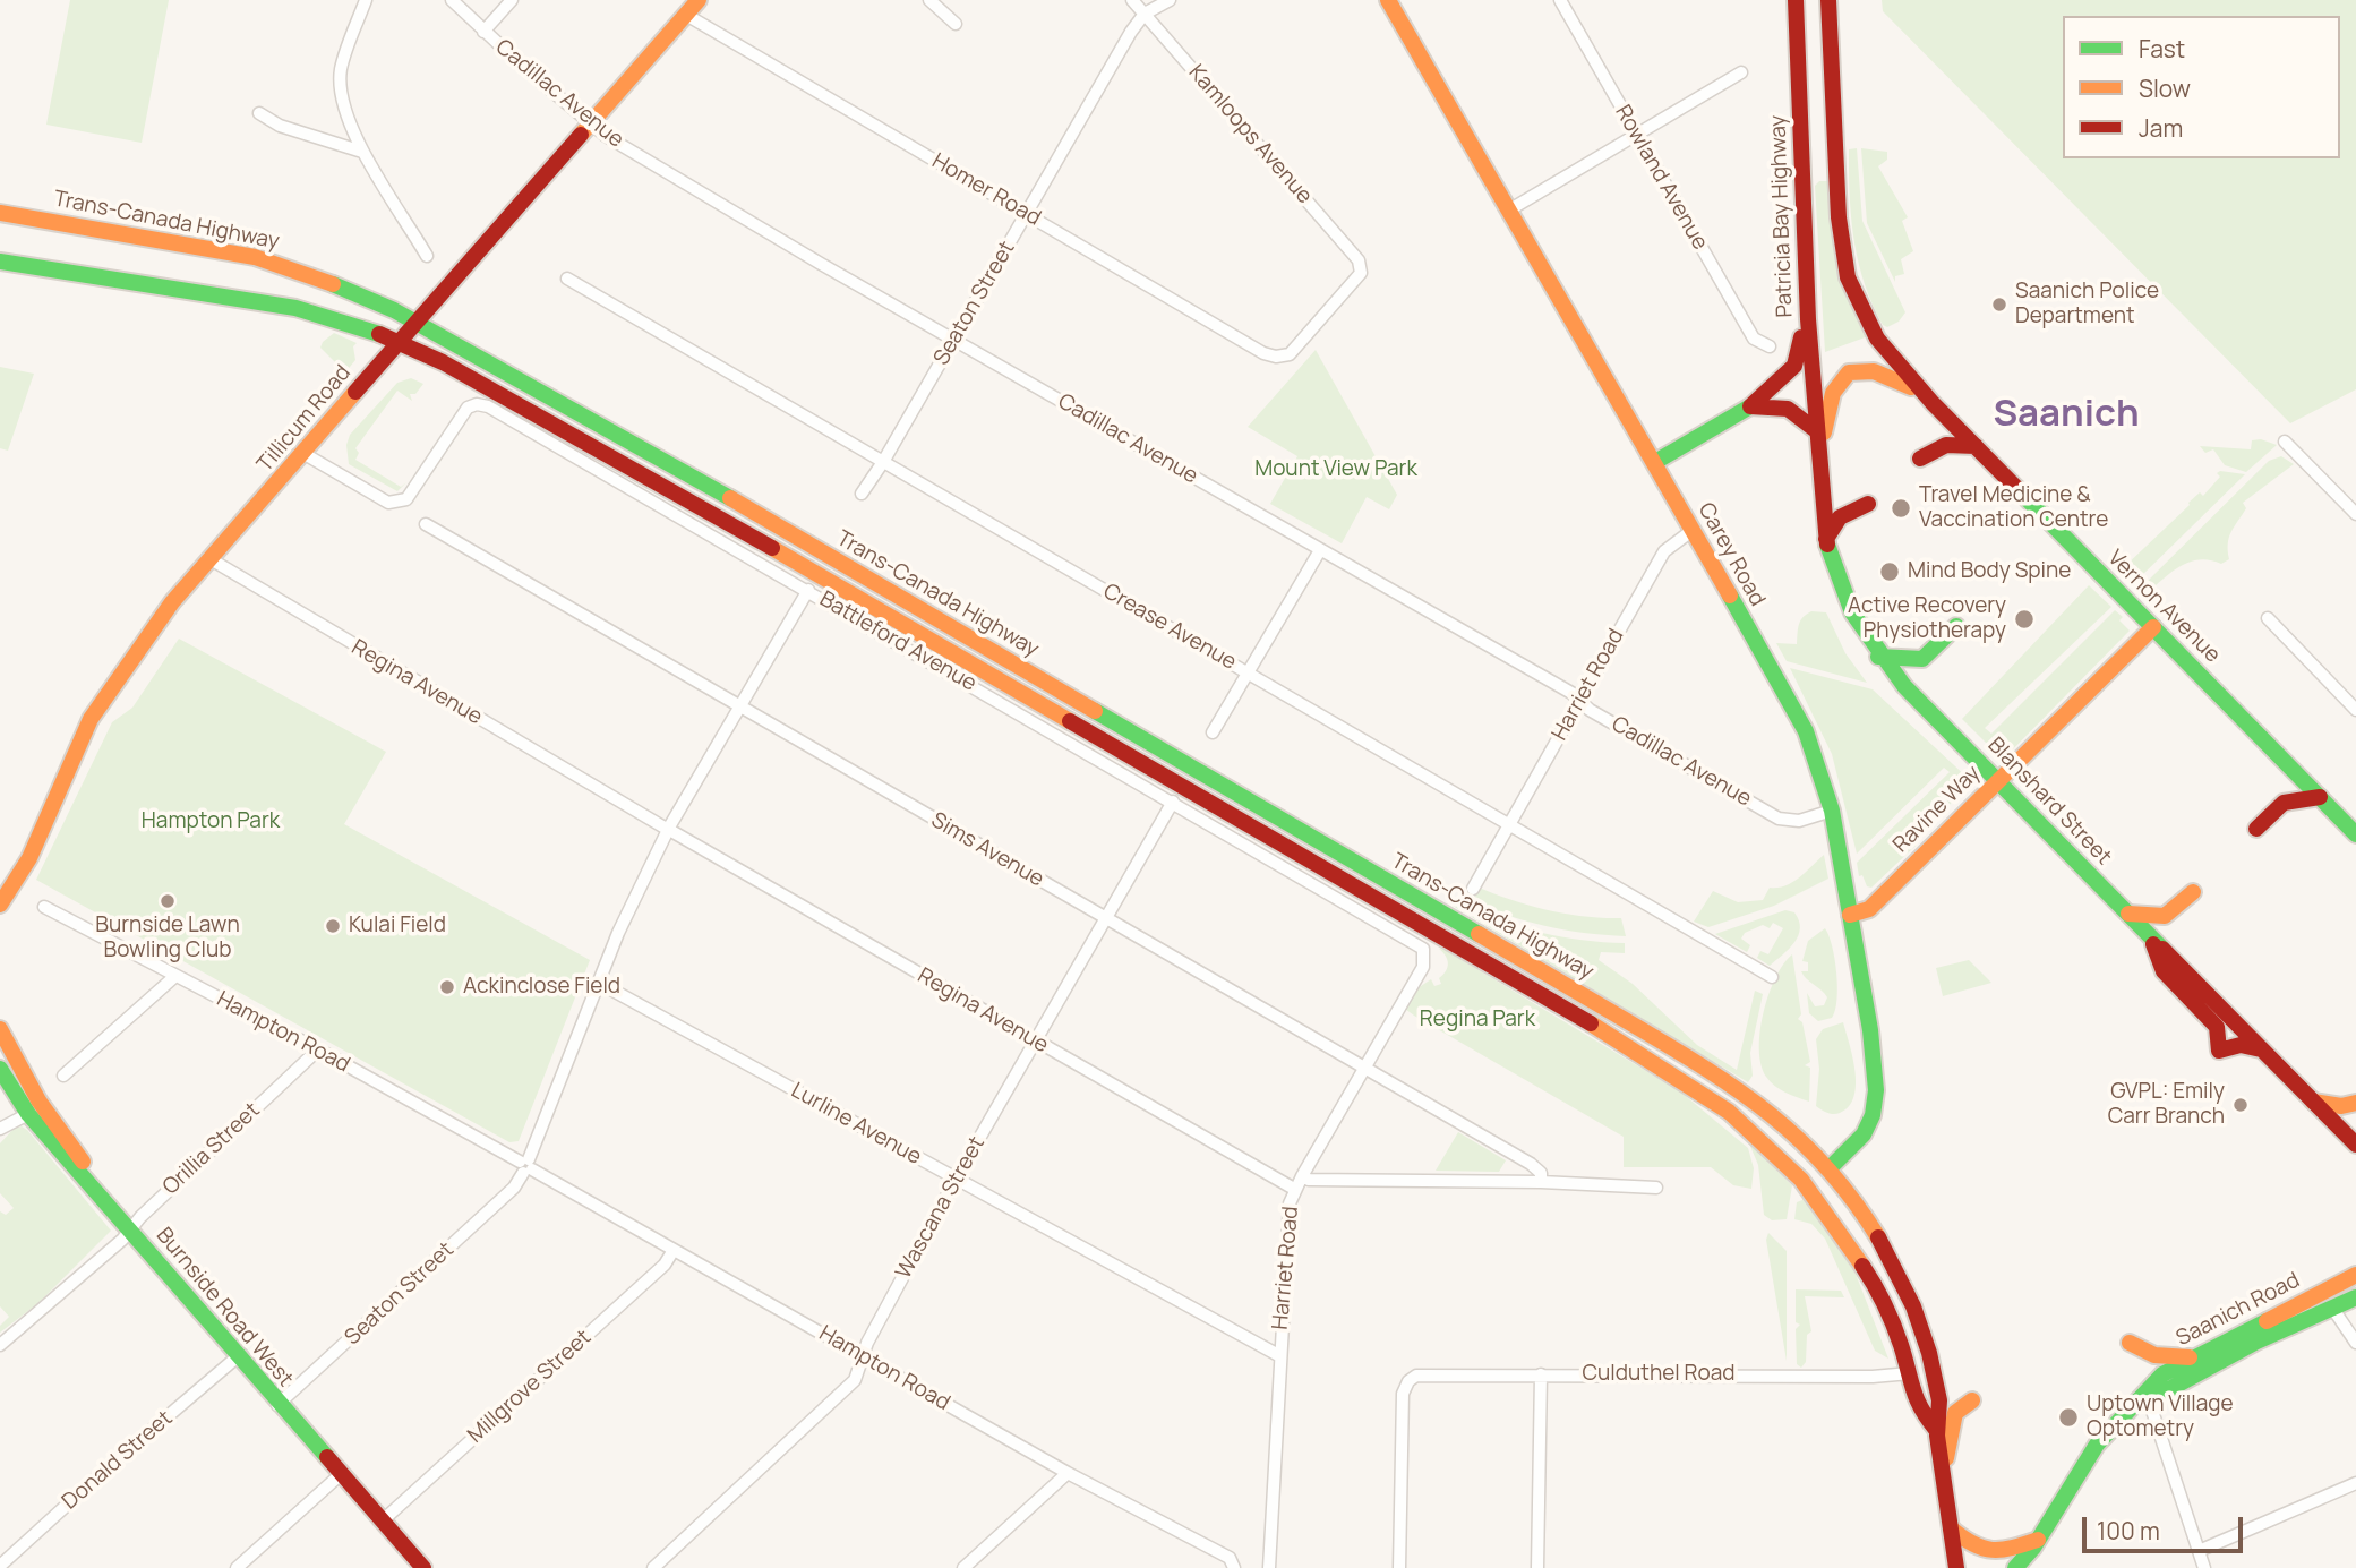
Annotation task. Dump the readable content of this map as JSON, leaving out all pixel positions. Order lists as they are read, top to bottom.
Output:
{
  "streets": {
    "main road": [
      "Patricia Bay Highway",
      "Trans-Canada Highway",
      "Tillicum Road",
      "Carey Road",
      "Vernon Avenue",
      "Blanshard Street",
      "Ravine Way",
      "Burnside Road West",
      "Saanich Road"
    ],
    "street": [
      "Cadillac Avenue",
      "Kamloops Avenue",
      "Rowland Avenue",
      "Homer Road",
      "Seaton Street",
      "Crease Avenue",
      "Battleford Avenue",
      "Regina Avenue",
      "Harriet Road",
      "Sims Avenue",
      "Hampton Road",
      "Lurline Avenue",
      "Orillia Street",
      "Wascana Street",
      "Culduthel Road",
      "Millgrove Street",
      "Donald Street"
    ]
  },
  "crossings": [
    ["Cadillac Avenue", "Seaton Street"],
    ["Cadillac Avenue", "Tillicum Road"],
    ["Cadillac Avenue", "Carey Road"],
    ["Cadillac Avenue", "Harriet Road"],
    ["Kamloops Avenue", "Homer Road"],
    ["Kamloops Avenue", "Seaton Street"],
    ["Homer Road", "Seaton Street"],
    ["Homer Road", "Tillicum Road"],
    ["Patricia Bay Highway", "Blanshard Street"],
    ["Trans-Canada Highway", "Tillicum Road"],
    ["Trans-Canada Highway", "Carey Road"],
    ["Trans-Canada Highway", "Culduthel Road"],
    ["Seaton Street", "Crease Avenue"],
    ["Seaton Street", "Hampton Road"],
    ["Seaton Street", "Burnside Road West"],
    ["Tillicum Road", "Battleford Avenue"],
    ["Tillicum Road", "Regina Avenue"],
    ["Carey Road", "Harriet Road"],
    ["Carey Road", "Ravine Way"],
    ["Vernon Avenue", "Ravine Way"],
    ["Crease Avenue", "Harriet Road"],
    ["Battleford Avenue", "Harriet Road"],
    ["Battleford Avenue", "Wascana Street"],
    ["Regina Avenue", "Harriet Road"],
    ["Regina Avenue", "Wascana Street"],
    ["Harriet Road", "Sims Avenue"],
    ["Harriet Road", "Lurline Avenue"],
    ["Blanshard Street", "Ravine Way"],
    ["Sims Avenue", "Wascana Street"],
    ["Hampton Road", "Orillia Street"],
    ["Hampton Road", "Wascana Street"],
    ["Hampton Road", "Millgrove Street"],
    ["Lurline Avenue", "Wascana Street"],
    ["Orillia Street", "Burnside Road West"],
    ["Burnside Road West", "Millgrove Street"],
    ["Burnside Road West", "Donald Street"]
  ],
  "districts": ["Saanich"],
  "parks": ["Mount View Park", "Hampton Park", "Regina Park"],
  "places": [
    "Saanich Police Department",
    "Travel Medicine & Vaccination Centre",
    "Mind Body Spine",
    "Active Recovery Physiotherapy",
    "Burnside Lawn Bowling Club",
    "Kulai Field",
    "Ackinclose Field",
    "GVPL: Emily Carr Branch",
    "Uptown Village Optometry"
  ],
  "legend": ["Fast", "Slow", "Jam"],
  "scale_bar": "100 m"
}
